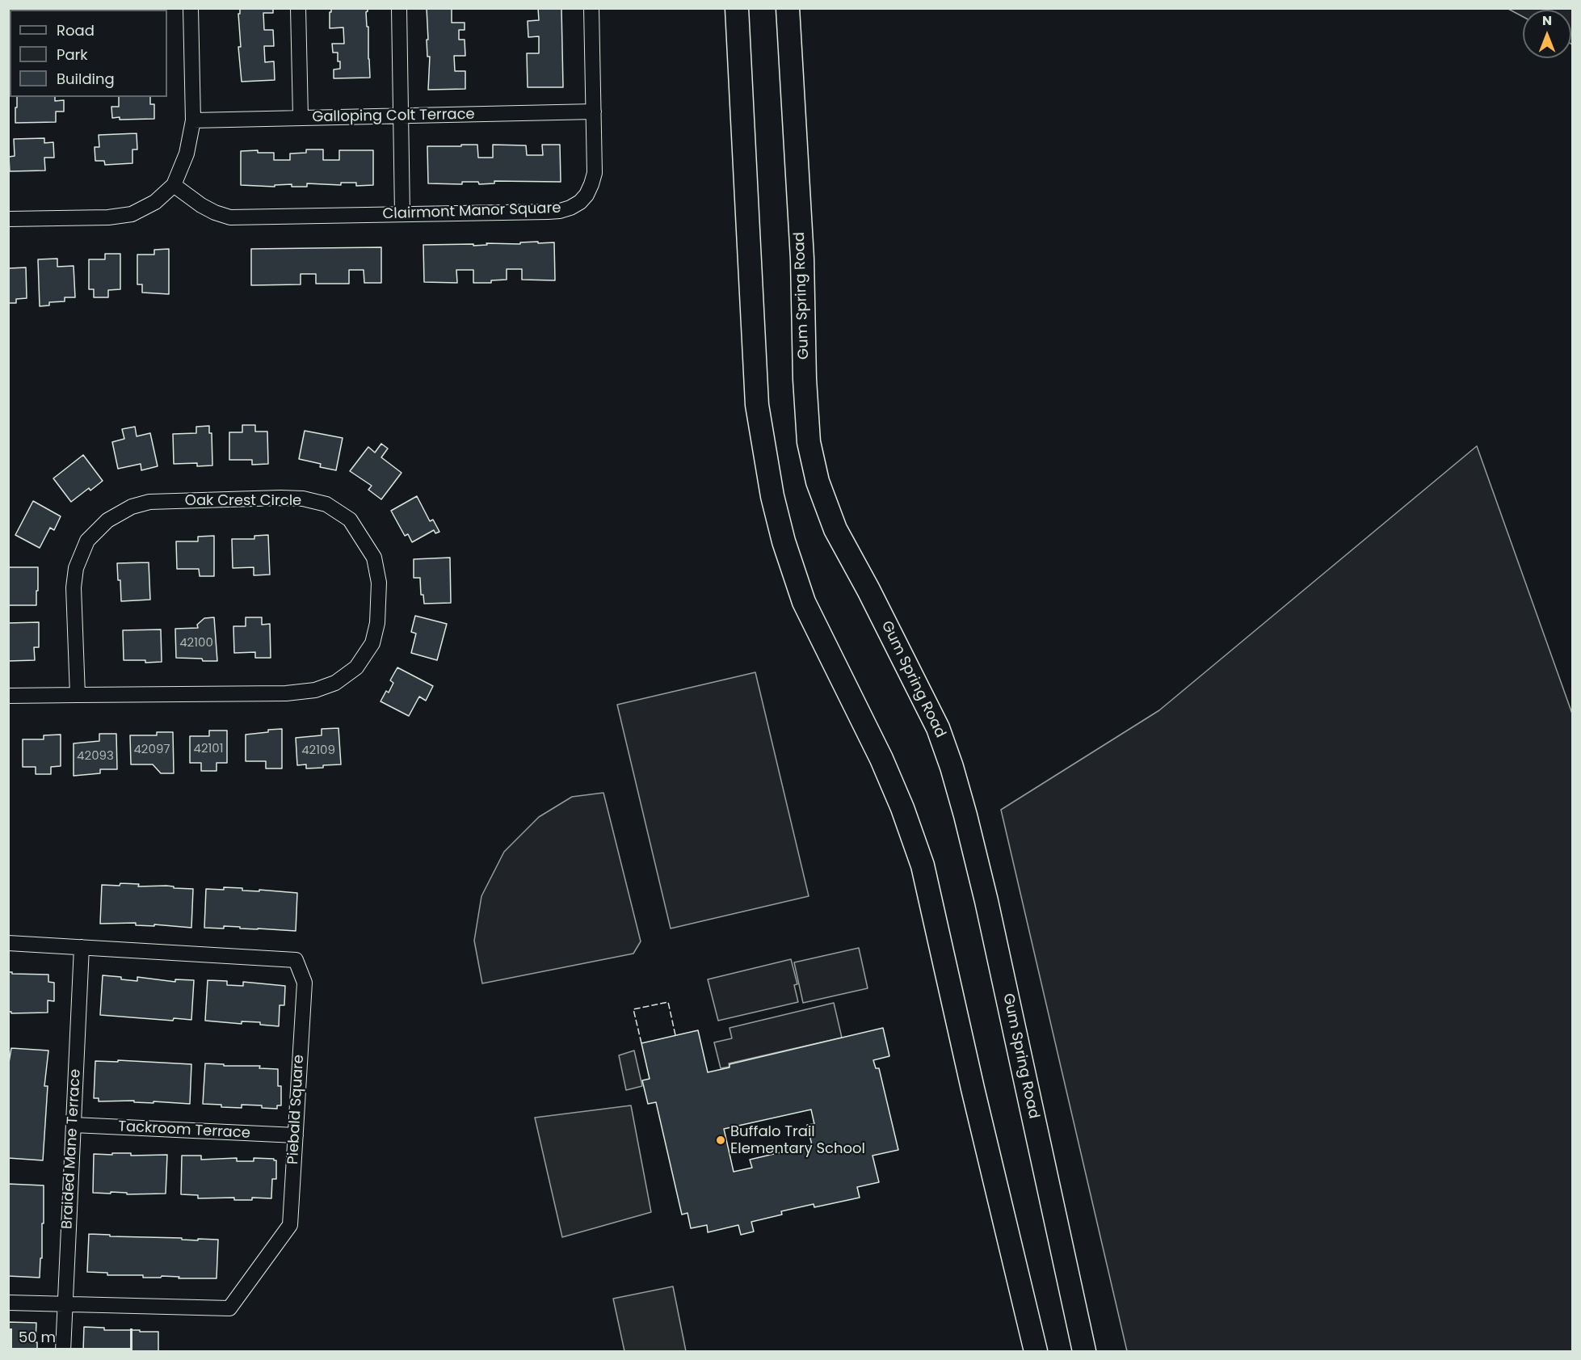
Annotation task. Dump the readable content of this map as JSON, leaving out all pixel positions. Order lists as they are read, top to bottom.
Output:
{
  "streets": {
    "main road": ["Gum Spring Road"],
    "street": [
      "Galloping Colt Terrace",
      "Clairmont Manor Square",
      "Oak Crest Circle",
      "Piebald Square",
      "Tackroom Terrace",
      "Braided Mane Terrace"
    ]
  },
  "crossings": [
    ["Galloping Colt Terrace", "Clairmont Manor Square"],
    ["Piebald Square", "Tackroom Terrace"],
    ["Piebald Square", "Braided Mane Terrace"],
    ["Tackroom Terrace", "Braided Mane Terrace"]
  ],
  "places": ["Buffalo Trail Elementary School"],
  "house_numbers": [
    "42100",
    "42101",
    "42097",
    "42109",
    "42093"
  ],
  "legend": ["Road", "Park", "Building"],
  "scale_bar": "50 m",
  "north": "top"
}
